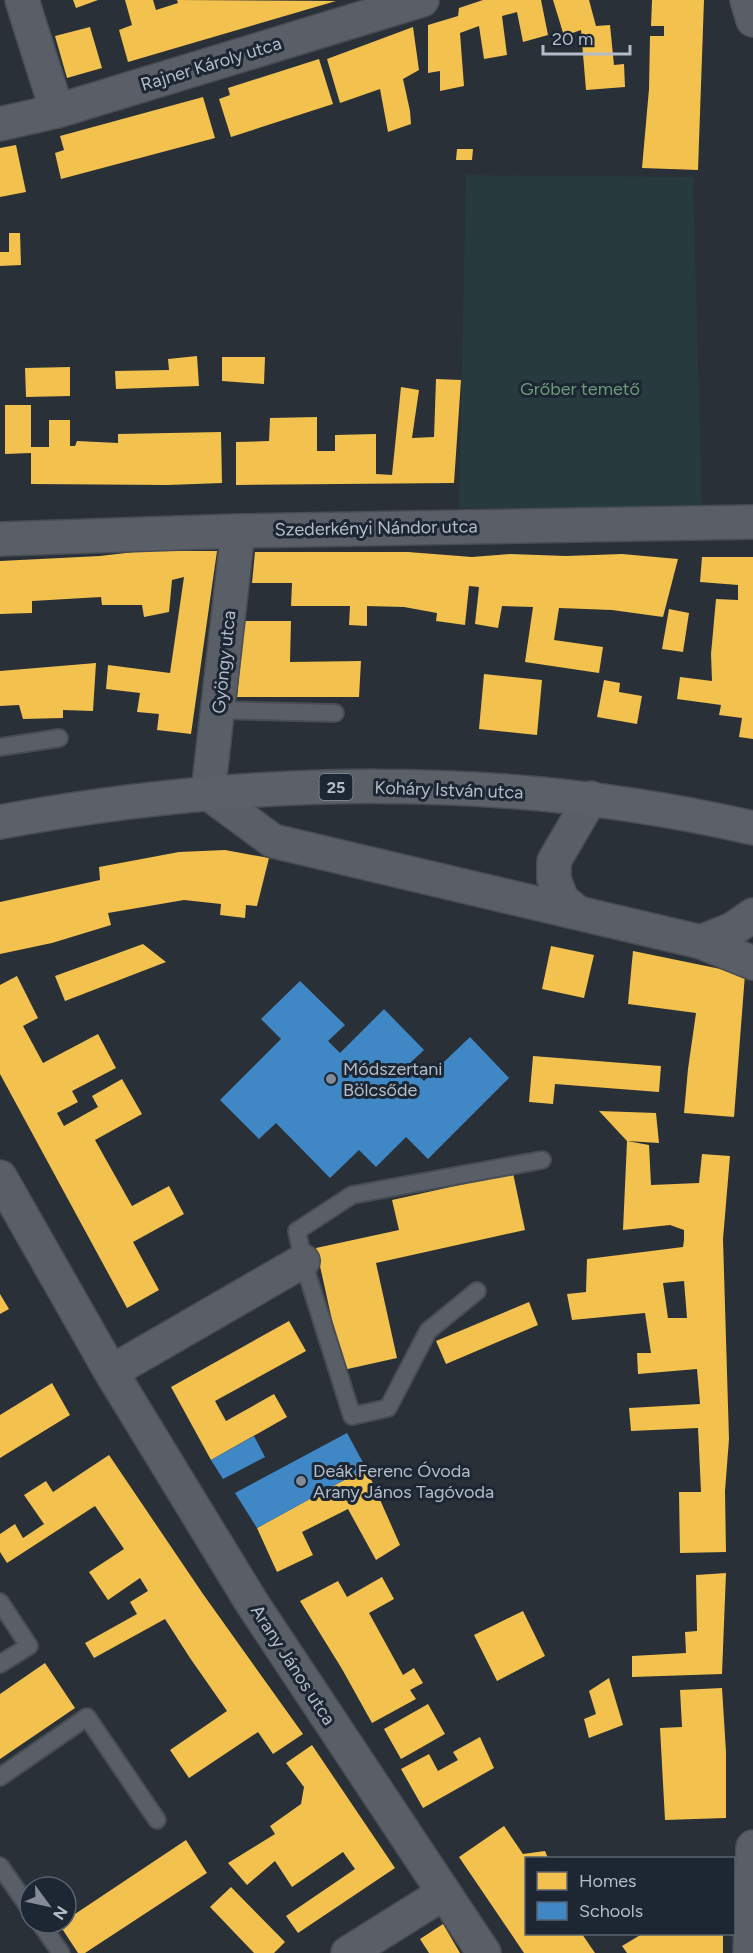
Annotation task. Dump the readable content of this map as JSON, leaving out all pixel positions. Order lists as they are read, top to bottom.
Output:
{
  "streets": {
    "main road": ["25", "Koháry István utca"],
    "street": [
      "Rajner Károly utca",
      "Szederkényi Nándor utca",
      "Gyöngy utca",
      "Arany János utca"
    ]
  },
  "crossings": [
    ["Szederkényi Nándor utca", "Gyöngy utca"],
    ["Gyöngy utca", "Koháry István utca"]
  ],
  "parks": ["Grőber temető"],
  "places": ["Módszertani Bölcsőde", "Deák Ferenc Óvoda Arany János Tagóvoda"],
  "legend": ["Homes", "Schools"],
  "scale_bar": "20 m",
  "north": "bottom right"
}
